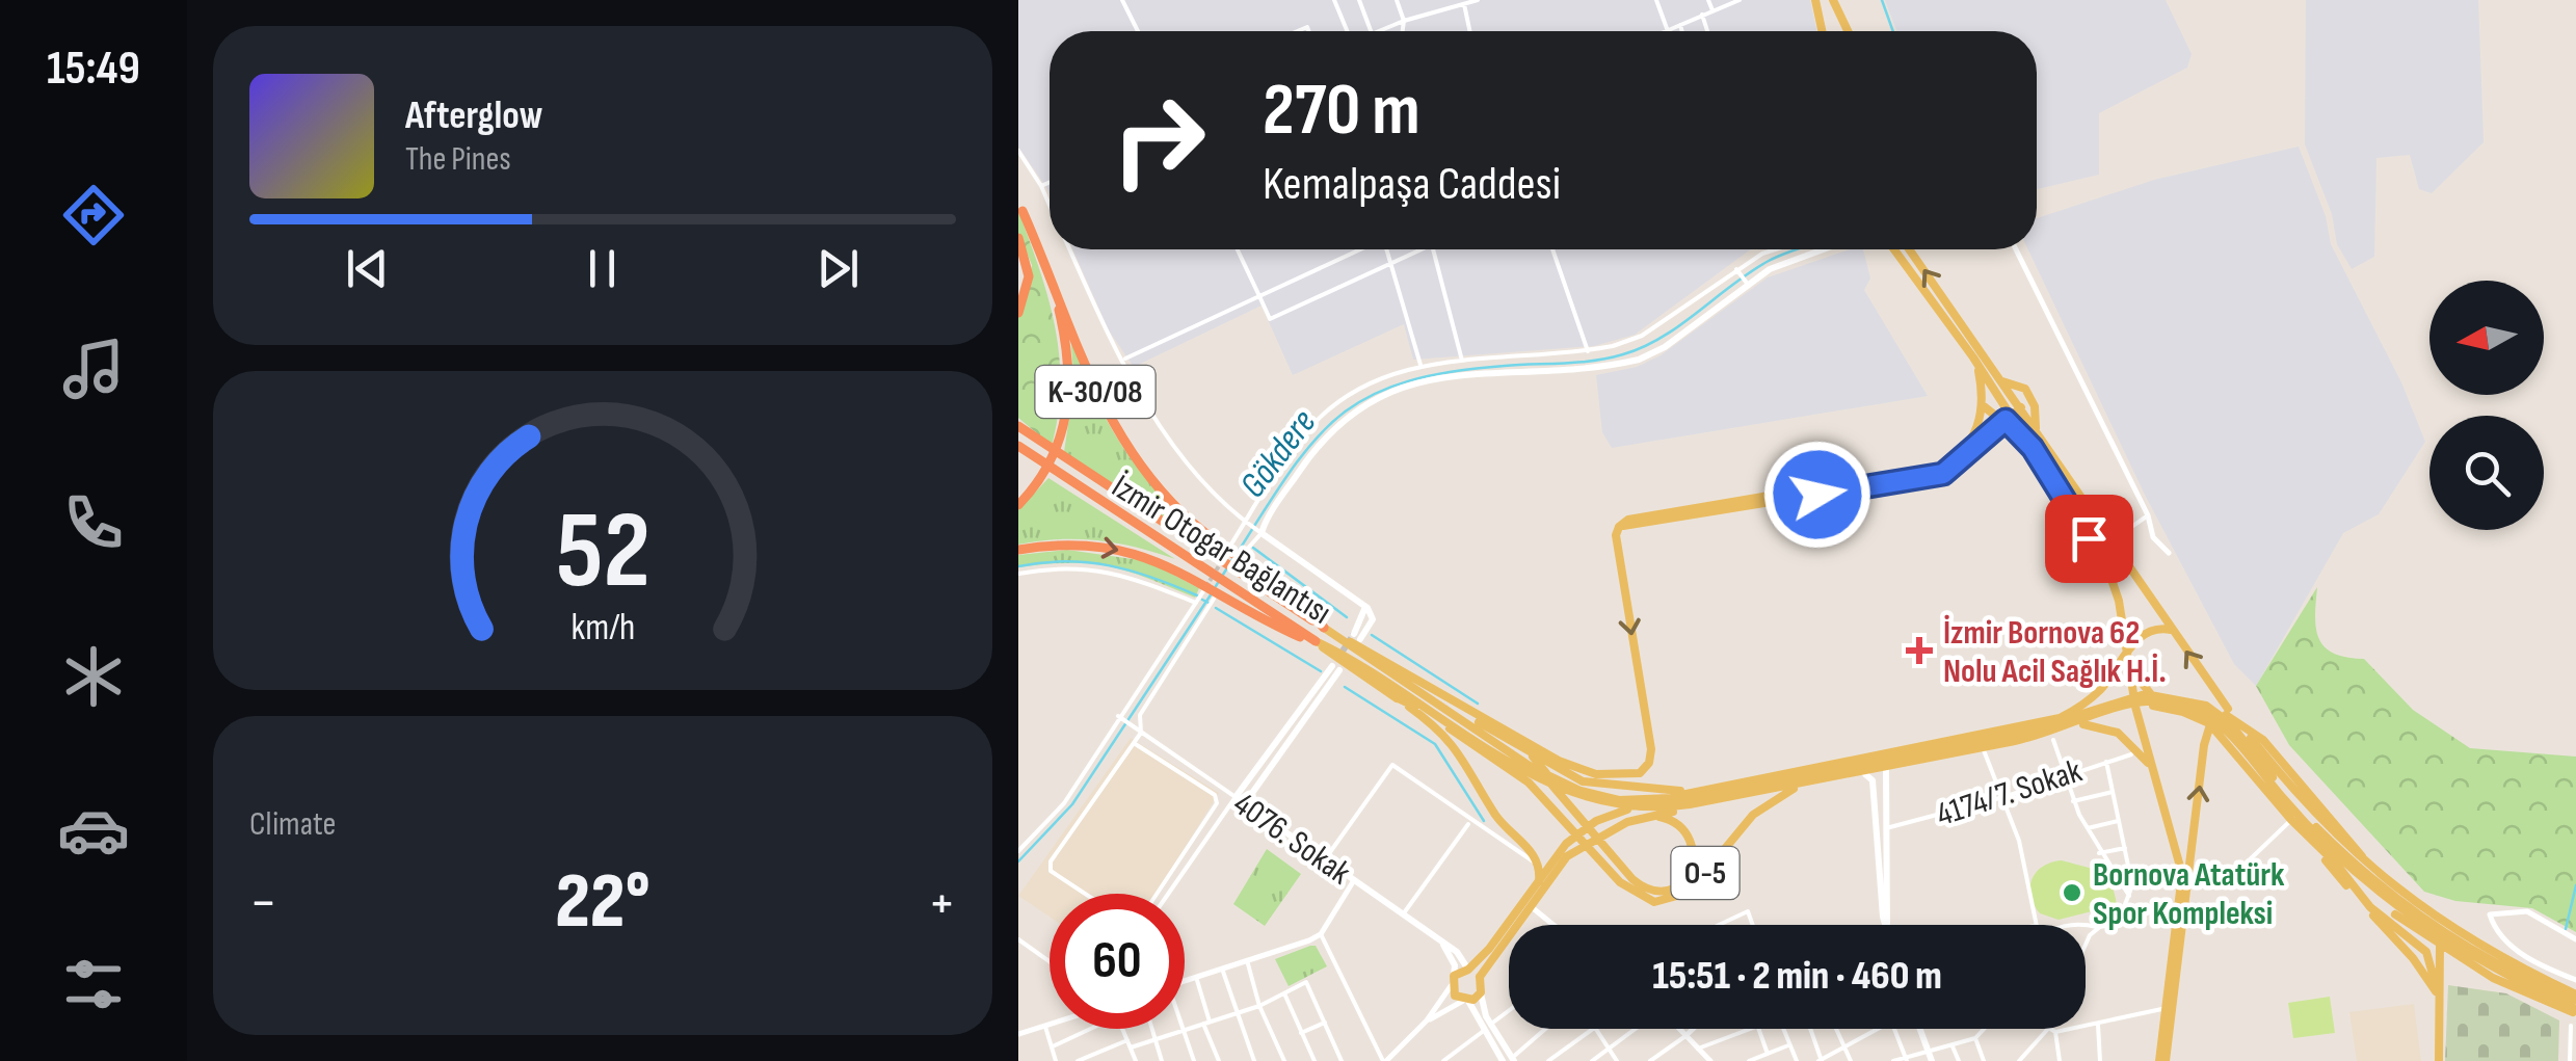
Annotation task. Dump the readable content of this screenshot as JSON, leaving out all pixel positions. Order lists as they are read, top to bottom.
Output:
{
  "streets": {
    "highway": ["K-30/08", "İzmir Otogar Bağlantısı"],
    "main road": ["4076. Sokak", "O-5"],
    "street": ["4174/7. Sokak"]
  },
  "crossings": [
    ["K-30/08", "İzmir Otogar Bağlantısı"]
  ],
  "water": ["Gökdere"],
  "places": {
    "health": ["İzmir Bornova 62 Nolu Acil Sağlık H.İ."],
    "other": ["Bornova Atatürk Spor Kompleksi"]
  },
  "north": "left",
  "page": {
    "tabs": "15:49",
    "turn": ["270 m", "Kemalpaşa Caddesi"],
    "song": ["Afterglow", "The Pines"],
    "tile": "Climate",
    "heat": ["−", "22°", "+"],
    "limit": "60",
    "trip": "15:51 · 2 min · 460 m",
    "gauge": ["52", "km/h"]
  }
}
